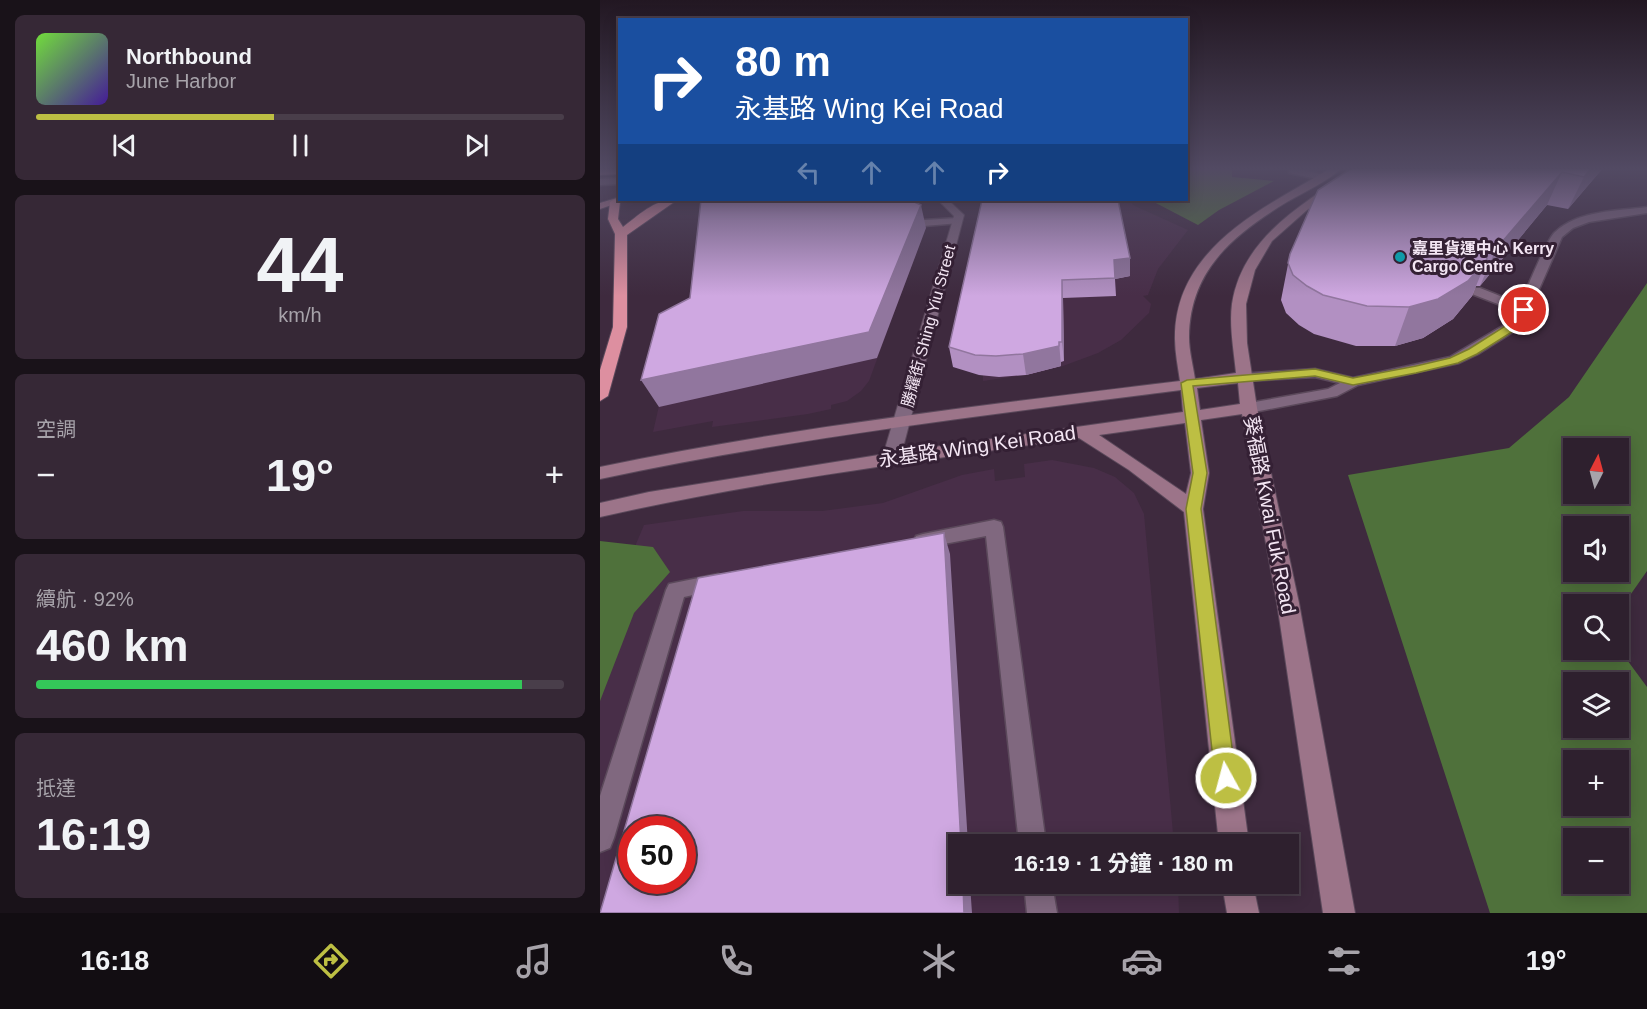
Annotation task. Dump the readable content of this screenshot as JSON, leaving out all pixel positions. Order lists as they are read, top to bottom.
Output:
{
  "streets": {
    "main road": ["永基路 Wing Kei Road", "葵福路 Kwai Fuk Road"],
    "street": ["勝耀街 Shing Yiu Street"]
  },
  "crossings": [
    ["勝耀街 Shing Yiu Street", "永基路 Wing Kei Road"],
    ["永基路 Wing Kei Road", "葵福路 Kwai Fuk Road"]
  ],
  "places": ["嘉里貨運中心 Kerry Cargo Centre"],
  "north": "top",
  "page": {
    "turn": ["80 m", "永基路 Wing Kei Road"],
    "song": ["Northbound", "June Harbor"],
    "tile": [
      ["44", "km/h"],
      "空調",
      ["續航 · 92%", "460 km"],
      ["抵達", "16:19"]
    ],
    "map_buttons": ["+", "−"],
    "heat": ["−", "19°", "+"],
    "limit": "50",
    "trip": "16:19 · 1 分鐘 · 180 m",
    "tabs": ["16:18", "19°"]
  }
}
